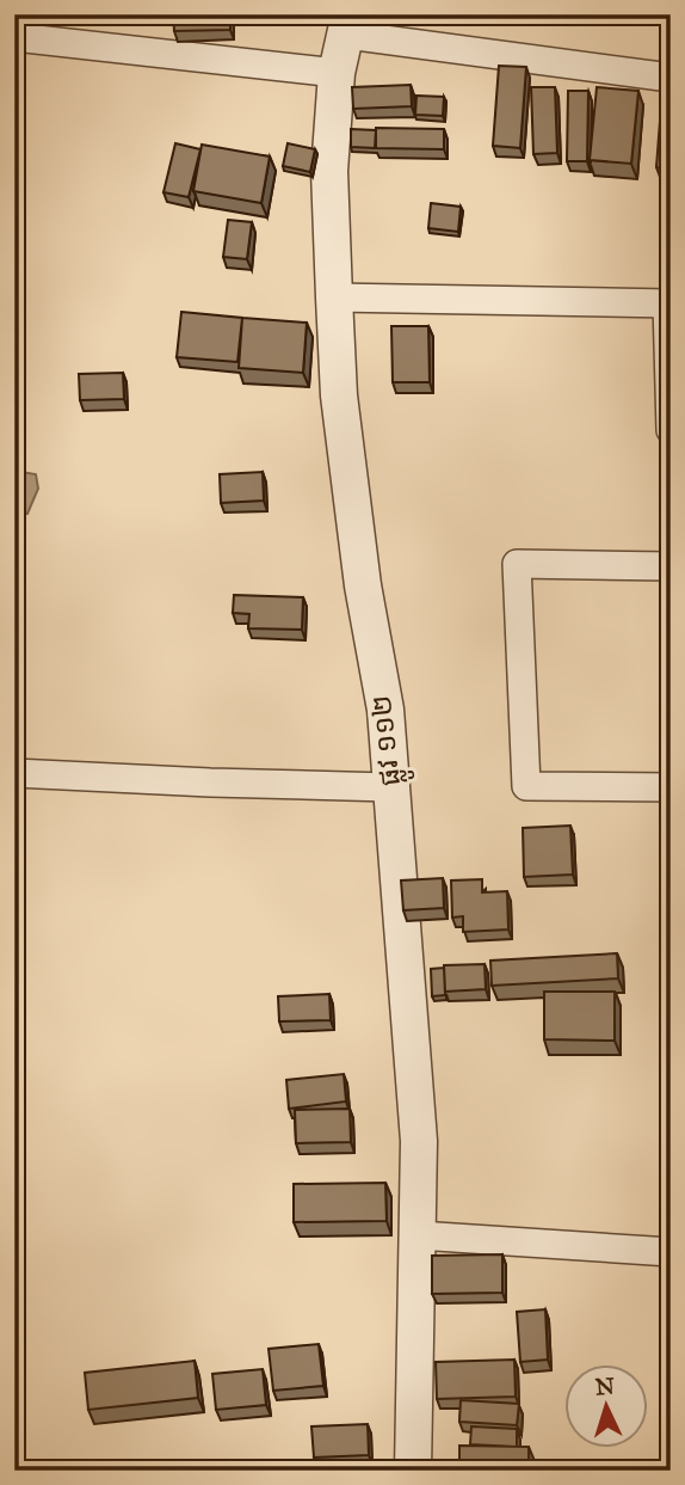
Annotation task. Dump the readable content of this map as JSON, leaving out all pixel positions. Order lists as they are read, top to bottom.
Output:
{
  "streets": {
    "street": ["ផ្លូវ ១១២"]
  },
  "north": "top"
}
